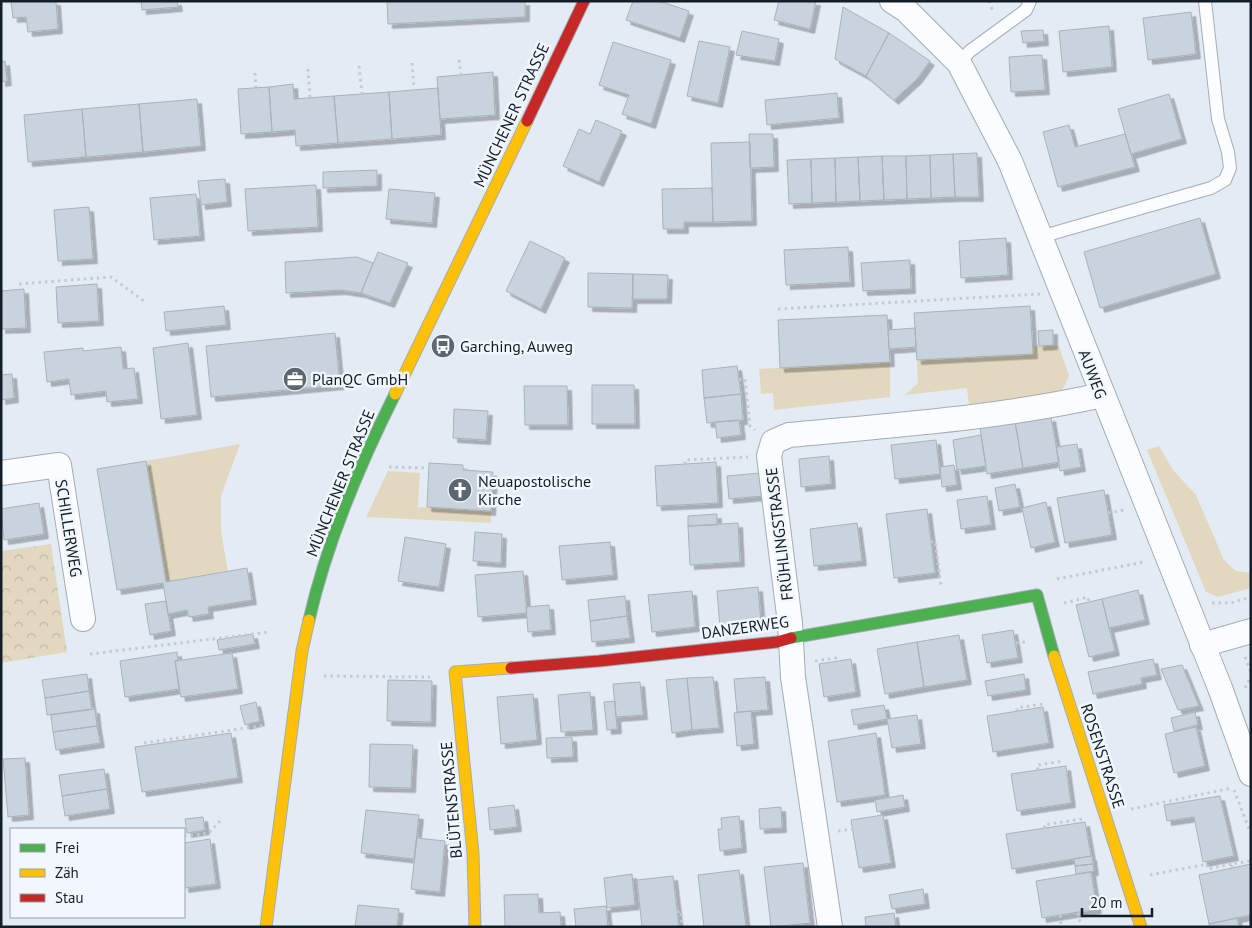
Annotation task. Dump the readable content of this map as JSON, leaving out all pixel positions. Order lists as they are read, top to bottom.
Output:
{
  "streets": {
    "street": [
      "MÜNCHENER STRASSE",
      "AUWEG",
      "SCHILLERWEG",
      "FRÜHLINGSTRASSE",
      "DANZERWEG",
      "ROSENSTRASSE",
      "BLÜTENSTRASSE"
    ]
  },
  "crossings": [
    ["AUWEG", "FRÜHLINGSTRASSE"],
    ["FRÜHLINGSTRASSE", "DANZERWEG"],
    ["DANZERWEG", "ROSENSTRASSE"],
    ["DANZERWEG", "BLÜTENSTRASSE"]
  ],
  "places": {
    "bus stop": ["Garching, Auweg"],
    "office": ["PlanQC GmbH"],
    "church": ["Neuapostolische Kirche"]
  },
  "legend": ["Frei", "Zäh", "Stau"],
  "scale_bar": "20 m"
}
